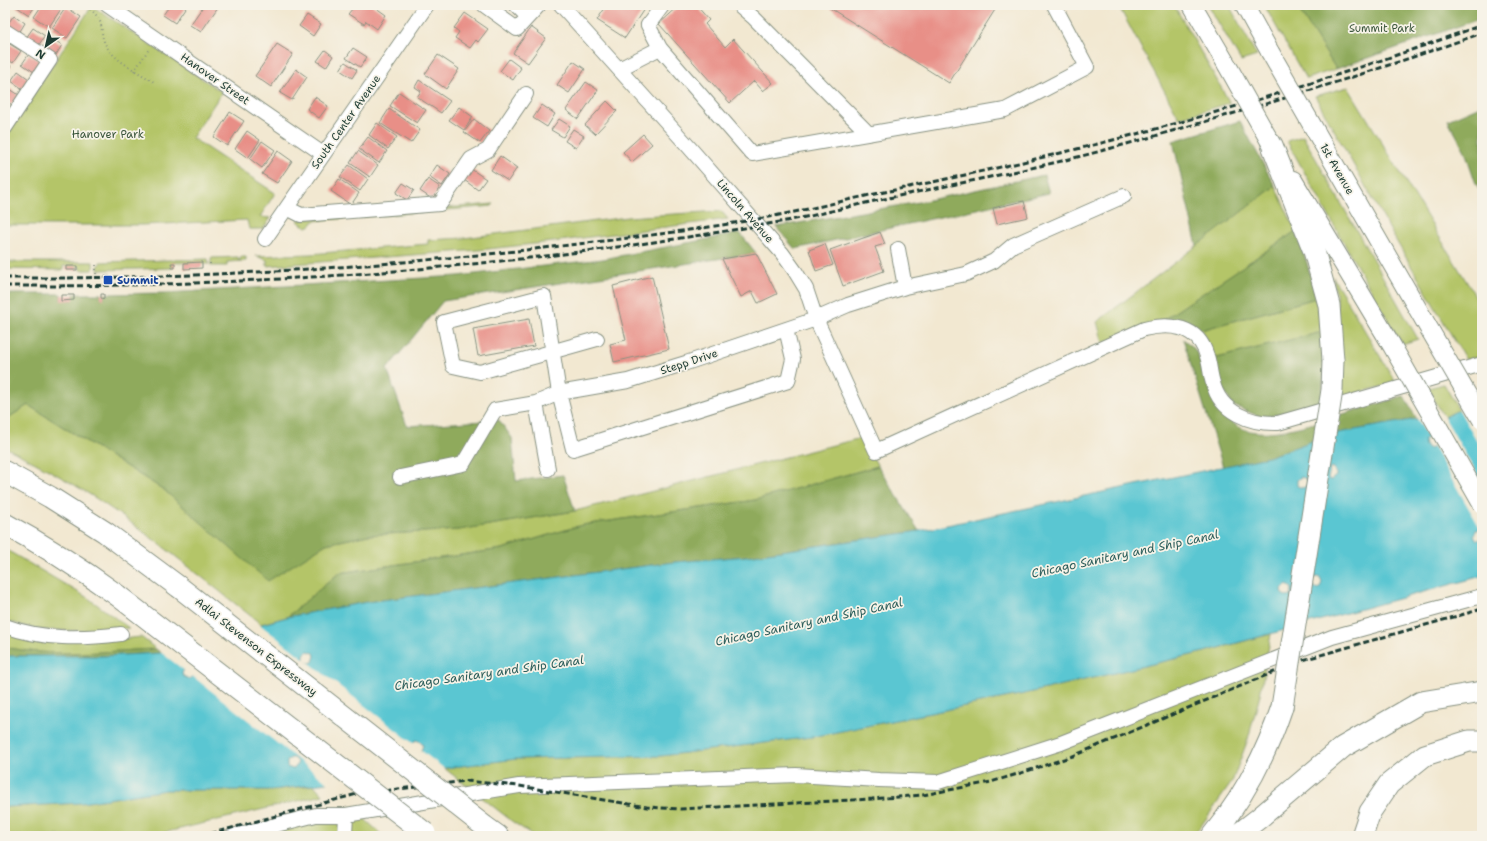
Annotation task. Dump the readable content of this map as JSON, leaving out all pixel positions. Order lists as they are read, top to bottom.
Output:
{
  "streets": {
    "highway": ["Adlai Stevenson Expressway"],
    "main road": ["1st Avenue"],
    "street": [
      "Hanover Street",
      "South Center Avenue",
      "Lincoln Avenue",
      "Stepp Drive"
    ]
  },
  "crossings": [
    ["Hanover Street", "South Center Avenue"],
    ["Lincoln Avenue", "Stepp Drive"]
  ],
  "water": ["Chicago Sanitary and Ship Canal"],
  "parks": ["Summit Park", "Hanover Park"],
  "places": {
    "transit": ["Summit"]
  },
  "north": "bottom left"
}
